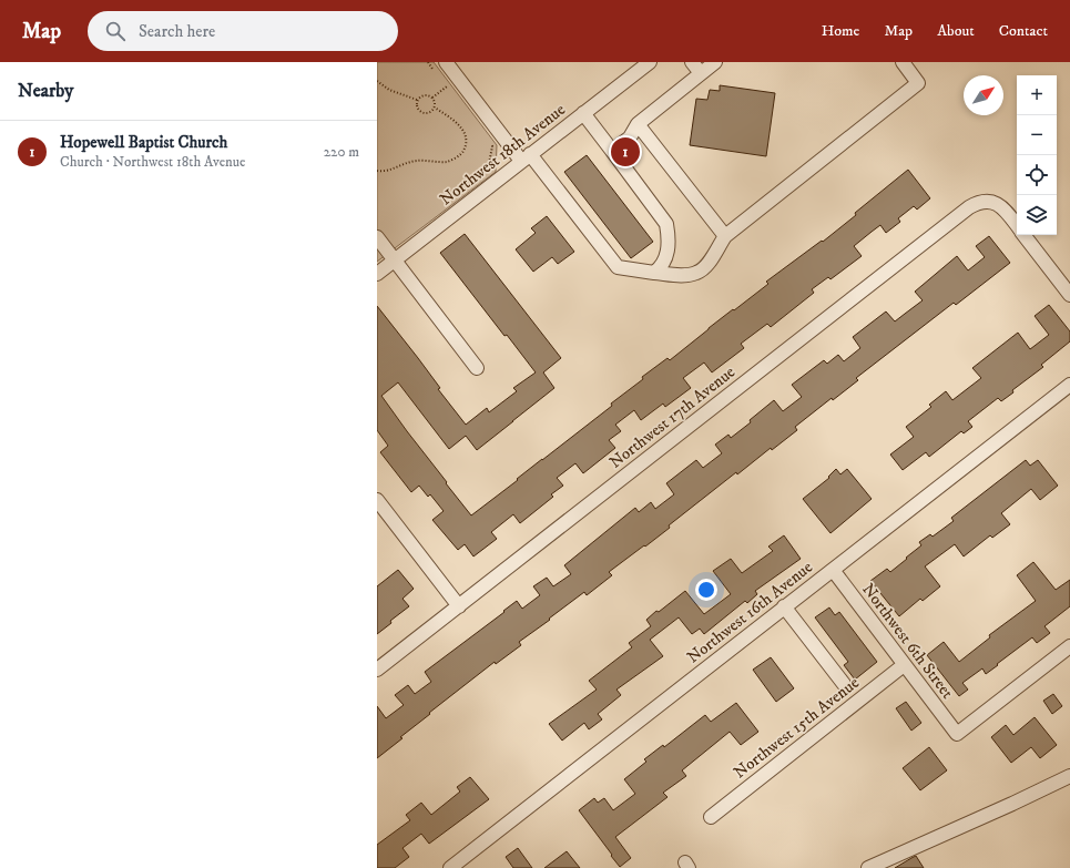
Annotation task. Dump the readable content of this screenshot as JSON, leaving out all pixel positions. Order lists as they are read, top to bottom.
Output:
{
  "streets": {
    "street": [
      "Northwest 18th Avenue",
      "Northwest 17th Avenue",
      "Northwest 16th Avenue",
      "Northwest 6th Street",
      "Northwest 15th Avenue"
    ]
  },
  "crossings": [
    ["Northwest 16th Avenue", "Northwest 6th Street"],
    ["Northwest 6th Street", "Northwest 15th Avenue"]
  ],
  "north": "top right",
  "page": {
    "header": "Map",
    "search": "Search here",
    "nav": [
      "Home",
      "Map",
      "About",
      "Contact"
    ],
    "heading": "Nearby",
    "map_buttons": ["+", "−"],
    "list": [
      {
        "mark": "1",
        "name": "Hopewell Baptist Church",
        "note": "Church · Northwest 18th Avenue",
        "value": "220 m"
      }
    ],
    "pins": "1"
  }
}
